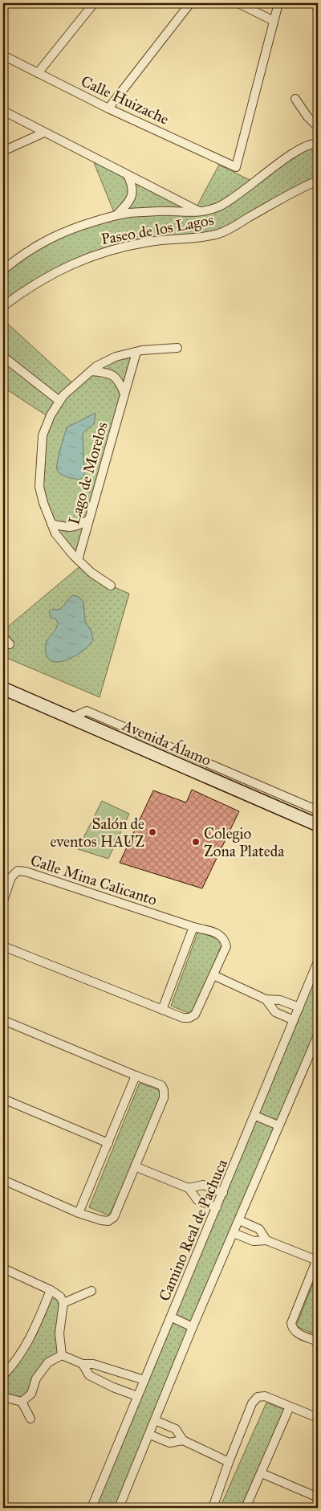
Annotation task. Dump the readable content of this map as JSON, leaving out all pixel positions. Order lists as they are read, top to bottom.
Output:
{
  "streets": {
    "street": [
      "Calle Huizache",
      "Paseo de los Lagos",
      "Lago de Morelos",
      "Avenida Álamo",
      "Calle Mina Calicanto",
      "Camino Real de Pachuca"
    ]
  },
  "places": ["Salón de eventos HAUZ", "Colegio Zona Plateda"]
}
